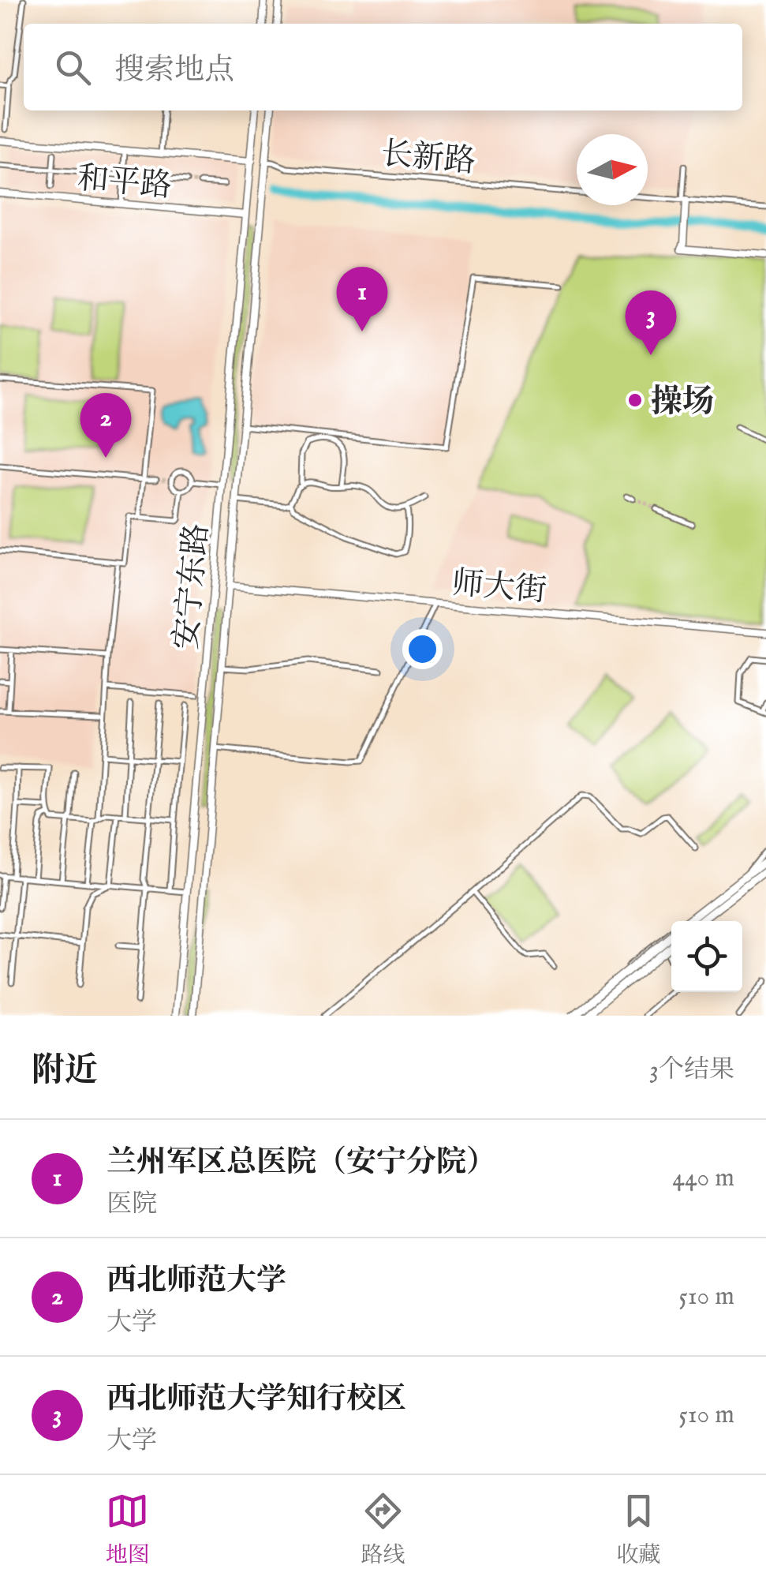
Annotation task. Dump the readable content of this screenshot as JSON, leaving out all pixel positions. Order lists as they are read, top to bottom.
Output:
{
  "streets": {
    "main road": ["和平路", "师大街", "安宁东路"],
    "street": ["长新路"]
  },
  "crossings": [
    ["长新路", "安宁东路"],
    ["和平路", "安宁东路"],
    ["师大街", "安宁东路"]
  ],
  "places": ["操场"],
  "north": "right",
  "page": {
    "search": "搜索地点",
    "pins": ["1", "3", "2"],
    "heading": ["附近", "3个结果"],
    "list": [
      {
        "mark": "1",
        "name": "兰州军区总医院（安宁分院）",
        "note": "医院",
        "value": "440 m"
      },
      {
        "mark": "2",
        "name": "西北师范大学",
        "note": "大学",
        "value": "510 m"
      },
      {
        "mark": "3",
        "name": "西北师范大学知行校区",
        "note": "大学",
        "value": "510 m"
      }
    ],
    "nav": ["地图", "路线", "收藏"]
  }
}
